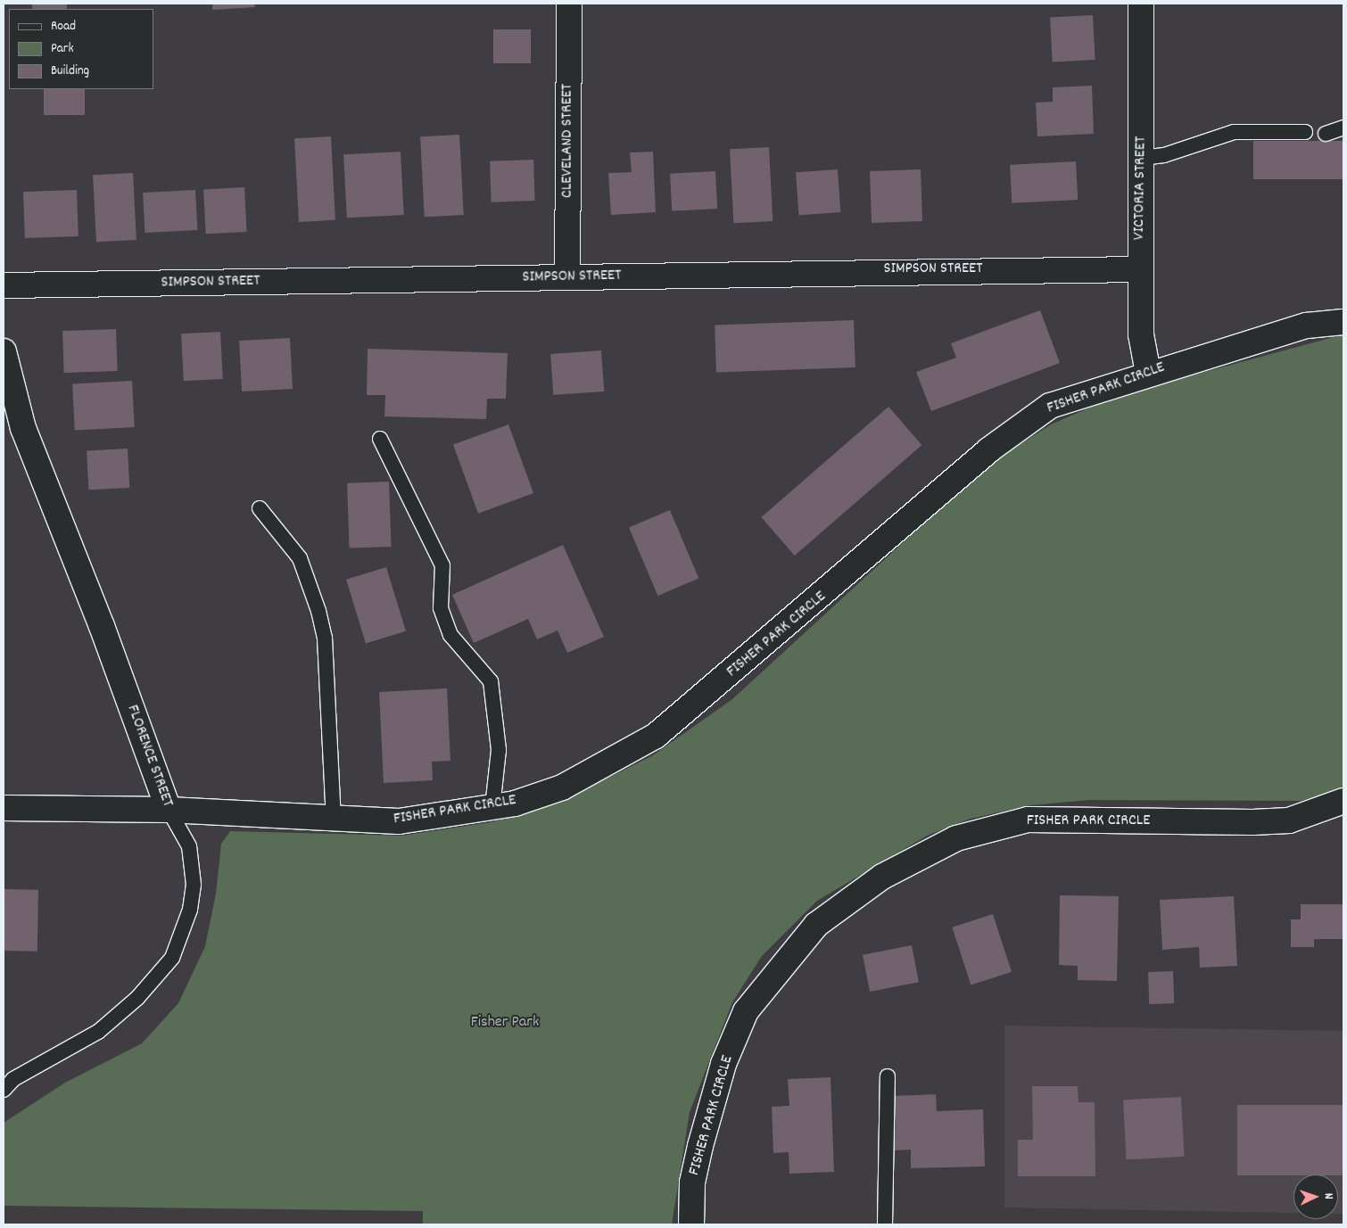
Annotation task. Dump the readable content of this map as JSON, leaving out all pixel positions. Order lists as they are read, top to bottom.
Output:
{
  "streets": {
    "street": [
      "CLEVELAND STREET",
      "VICTORIA STREET",
      "SIMPSON STREET",
      "FISHER PARK CIRCLE",
      "FLORENCE STREET"
    ]
  },
  "crossings": [
    ["CLEVELAND STREET", "SIMPSON STREET"],
    ["VICTORIA STREET", "SIMPSON STREET"],
    ["VICTORIA STREET", "FISHER PARK CIRCLE"],
    ["FISHER PARK CIRCLE", "FLORENCE STREET"]
  ],
  "parks": ["Fisher Park"],
  "legend": ["Road", "Park", "Building"],
  "north": "right"
}
